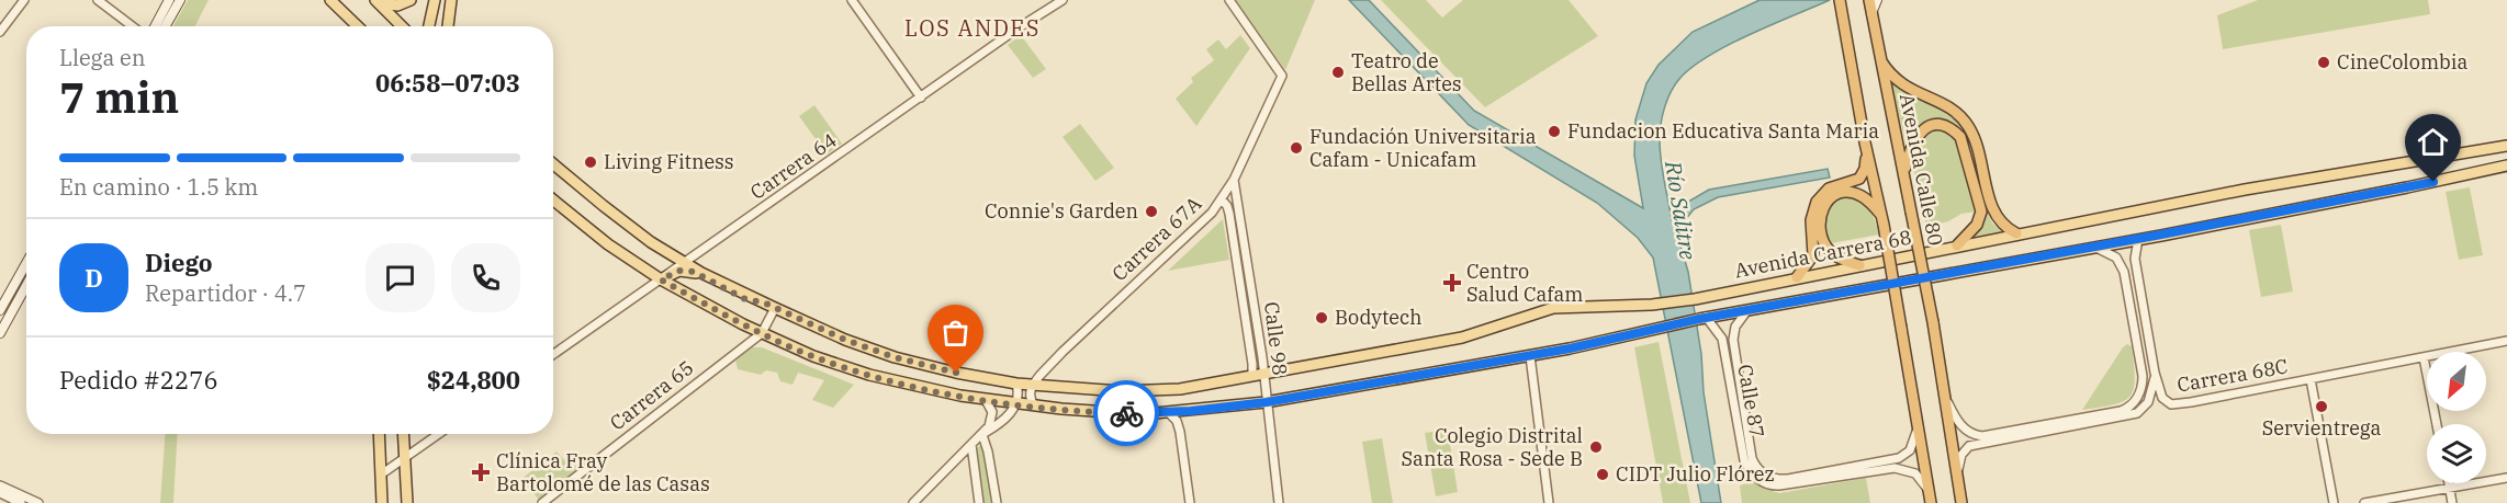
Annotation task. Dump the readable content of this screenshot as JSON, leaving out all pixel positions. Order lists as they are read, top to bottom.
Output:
{
  "streets": {
    "highway": ["Avenida Calle 80"],
    "main road": ["Avenida Carrera 68"],
    "street": [
      "Carrera 64",
      "Carrera 67A",
      "Calle 98",
      "Carrera 68C",
      "Carrera 65",
      "Calle 87"
    ]
  },
  "crossings": [
    ["Carrera 64", "Avenida Carrera 68"],
    ["Avenida Calle 80", "Carrera 68C"],
    ["Carrera 67A", "Avenida Carrera 68"],
    ["Carrera 67A", "Calle 98"],
    ["Avenida Carrera 68", "Calle 98"],
    ["Avenida Carrera 68", "Carrera 68C"],
    ["Avenida Carrera 68", "Carrera 65"],
    ["Avenida Carrera 68", "Calle 87"]
  ],
  "districts": ["LOS ANDES"],
  "water": ["Río Salitre"],
  "places": {
    "other": [
      "CineColombia",
      "Teatro de Bellas Artes",
      "Fundacion Educativa Santa Maria",
      "Fundación Universitaria Cafam - Unicafam",
      "Living Fitness",
      "Connie's Garden",
      "Bodytech",
      "Servientrega",
      "Colegio Distrital Santa Rosa - Sede B",
      "CIDT Julio Flórez"
    ],
    "health": ["Centro Salud Cafam", "Clínica Fray Bartolomé de las Casas"]
  },
  "north": "bottom left",
  "page": {
    "heading": ["7 min", "Llega en", "06:58–07:03"],
    "panel": [
      "Diego",
      "Repartidor · 4.7",
      "Pedido #2276",
      "$24,800"
    ],
    "bar": "En camino · 1.5 km",
    "round": "D"
  }
}
